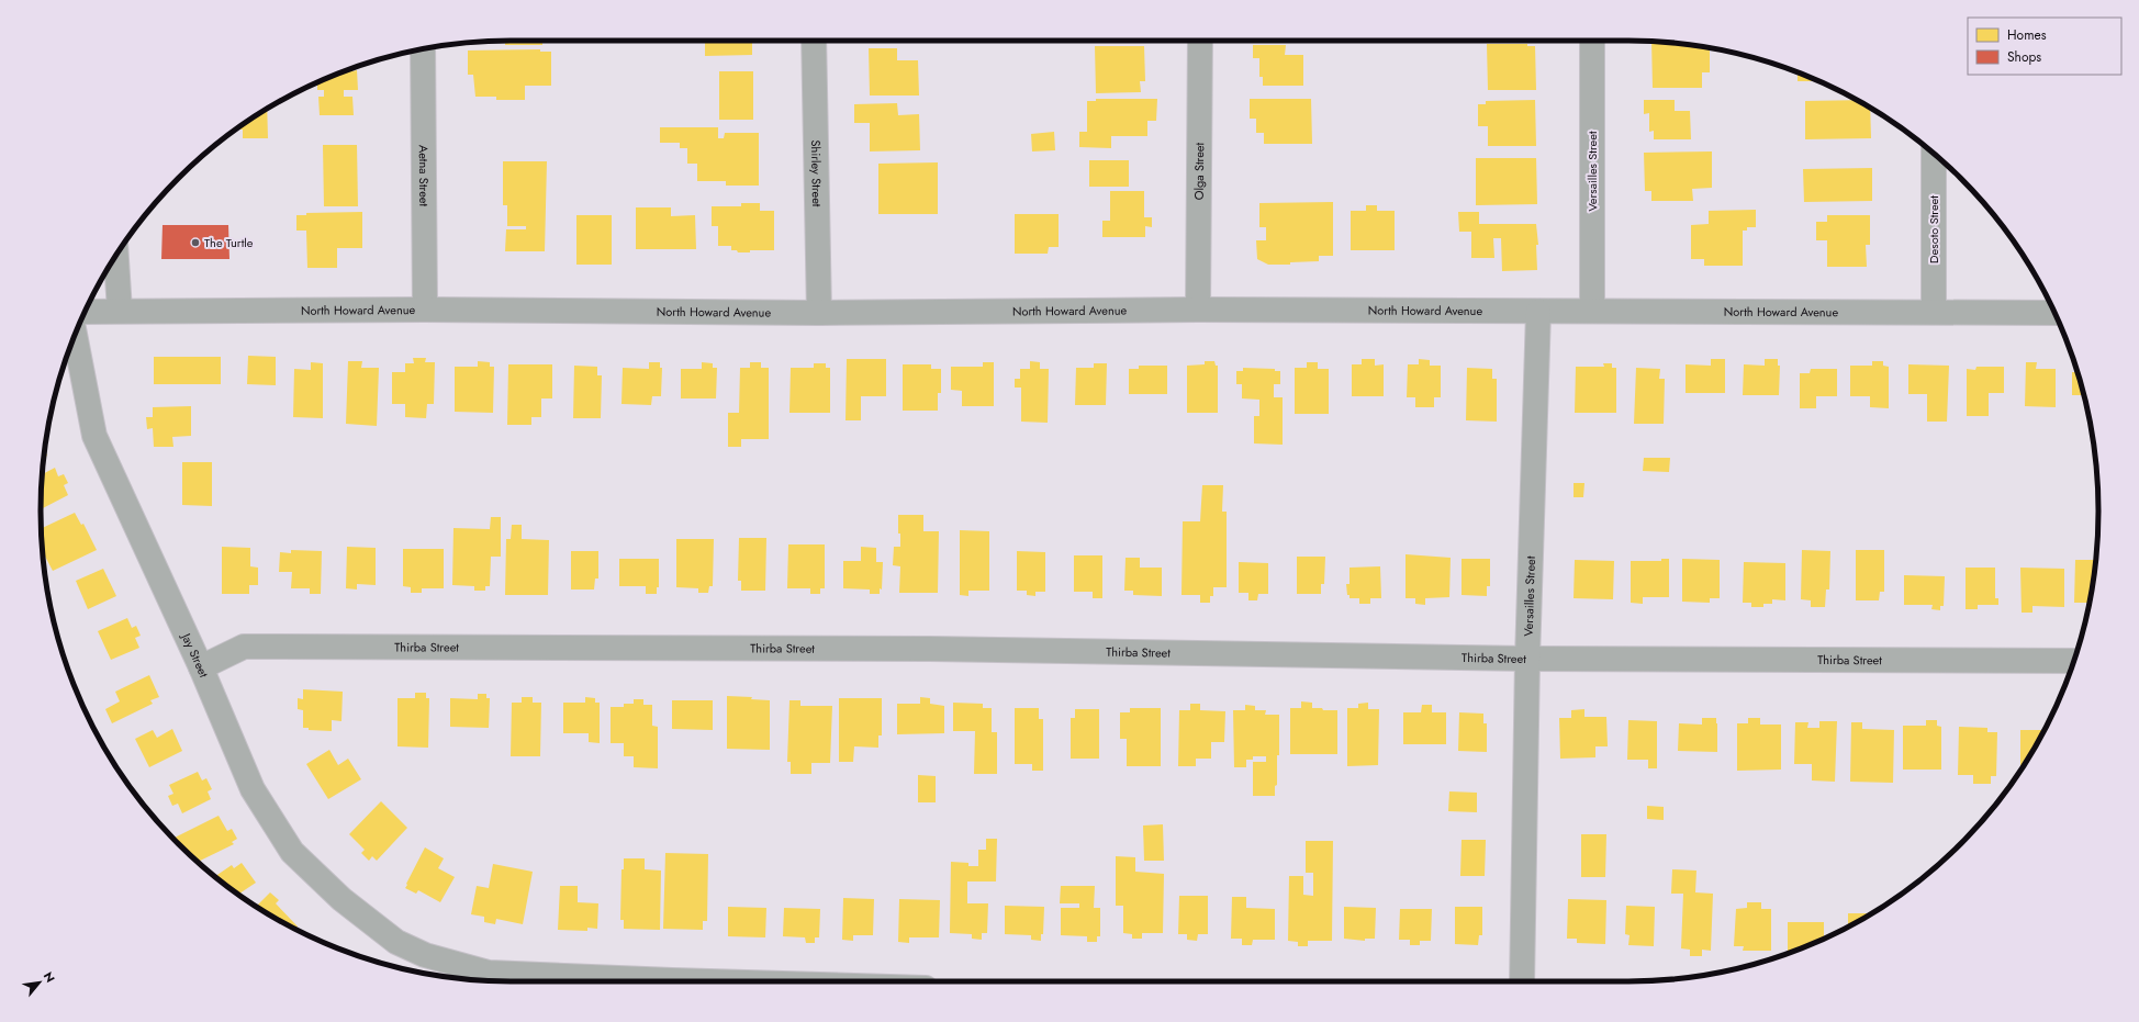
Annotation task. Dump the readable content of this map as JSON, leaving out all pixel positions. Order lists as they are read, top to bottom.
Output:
{
  "streets": {
    "street": [
      "Olga Street",
      "Versailles Street",
      "Shirley Street",
      "Aetna Street",
      "Desoto Street",
      "North Howard Avenue",
      "Thirba Street",
      "Jay Street"
    ]
  },
  "crossings": [
    ["Olga Street", "North Howard Avenue"],
    ["Versailles Street", "North Howard Avenue"],
    ["Versailles Street", "Thirba Street"],
    ["Shirley Street", "North Howard Avenue"],
    ["Aetna Street", "North Howard Avenue"],
    ["Desoto Street", "North Howard Avenue"],
    ["Thirba Street", "Jay Street"]
  ],
  "places": ["The Turtle"],
  "legend": ["Homes", "Shops"],
  "north": "top right"
}
